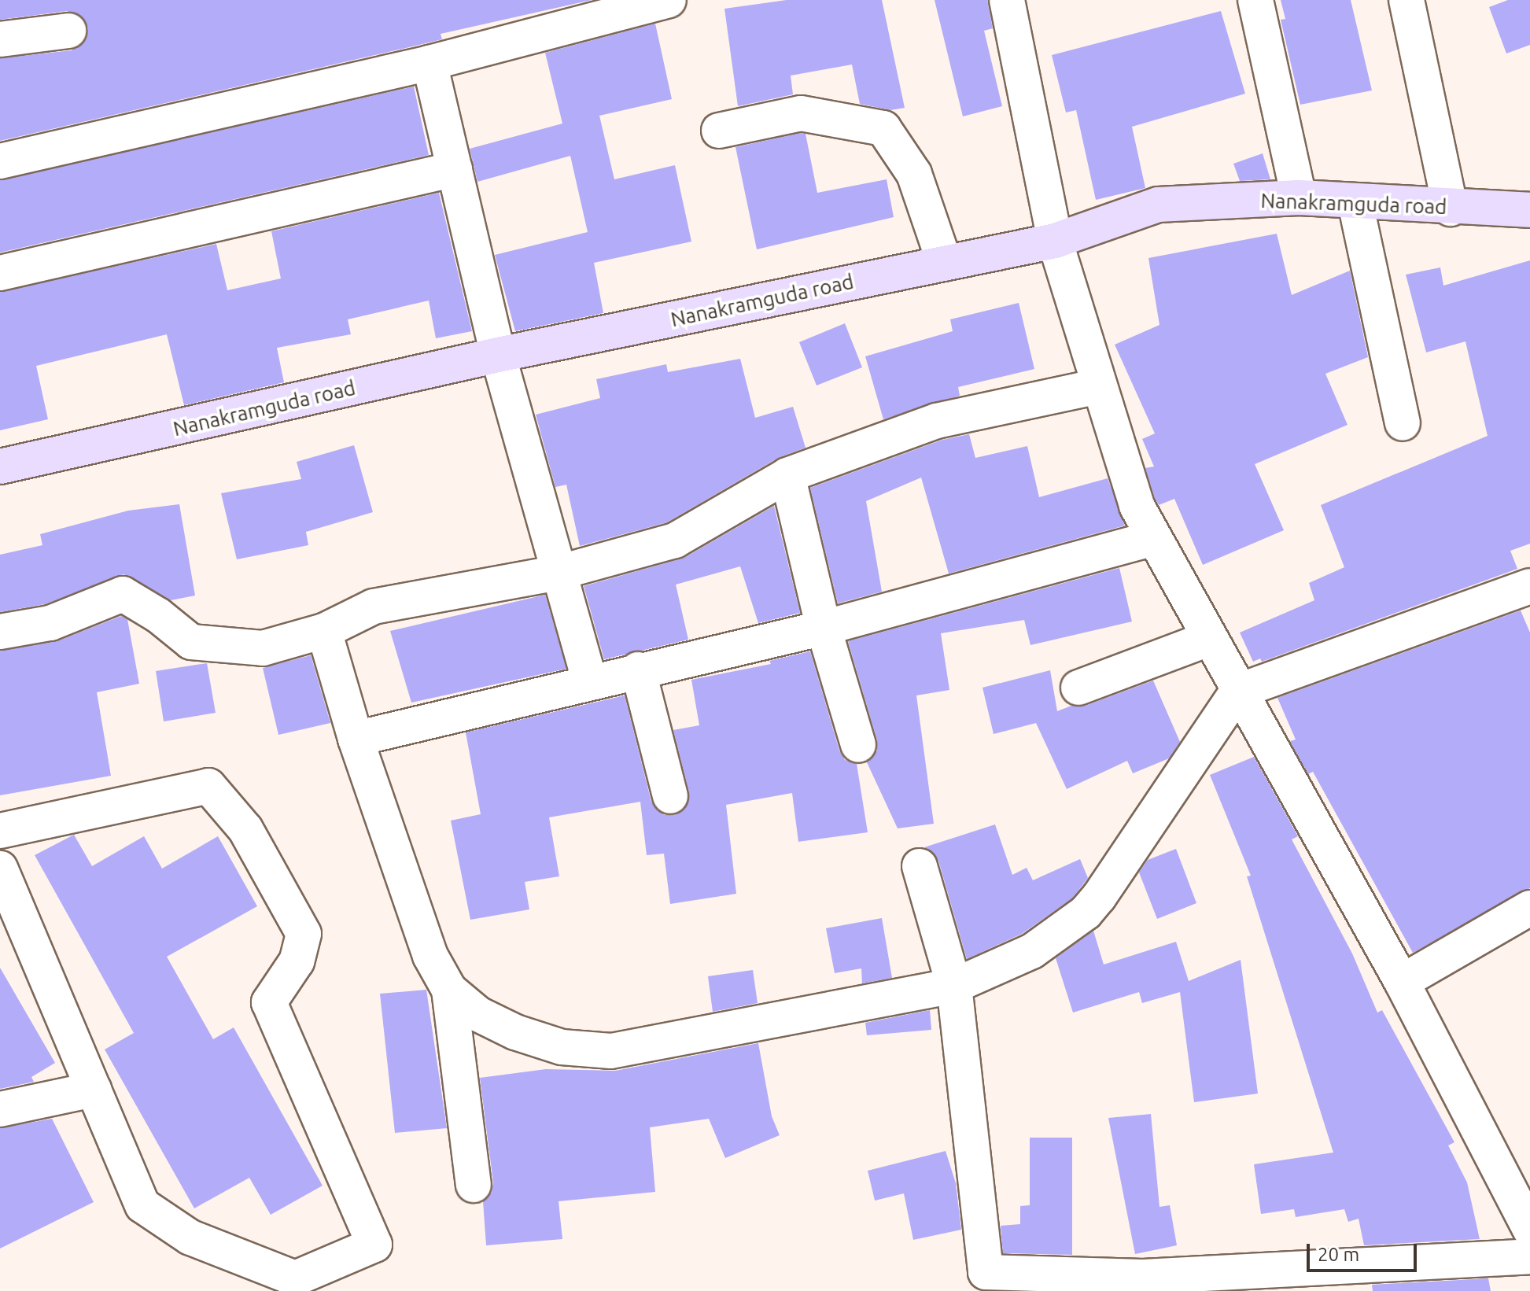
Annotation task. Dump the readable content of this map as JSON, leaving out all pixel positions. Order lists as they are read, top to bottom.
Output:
{
  "streets": {
    "main road": ["Nanakramguda road"]
  },
  "scale_bar": "20 m"
}
